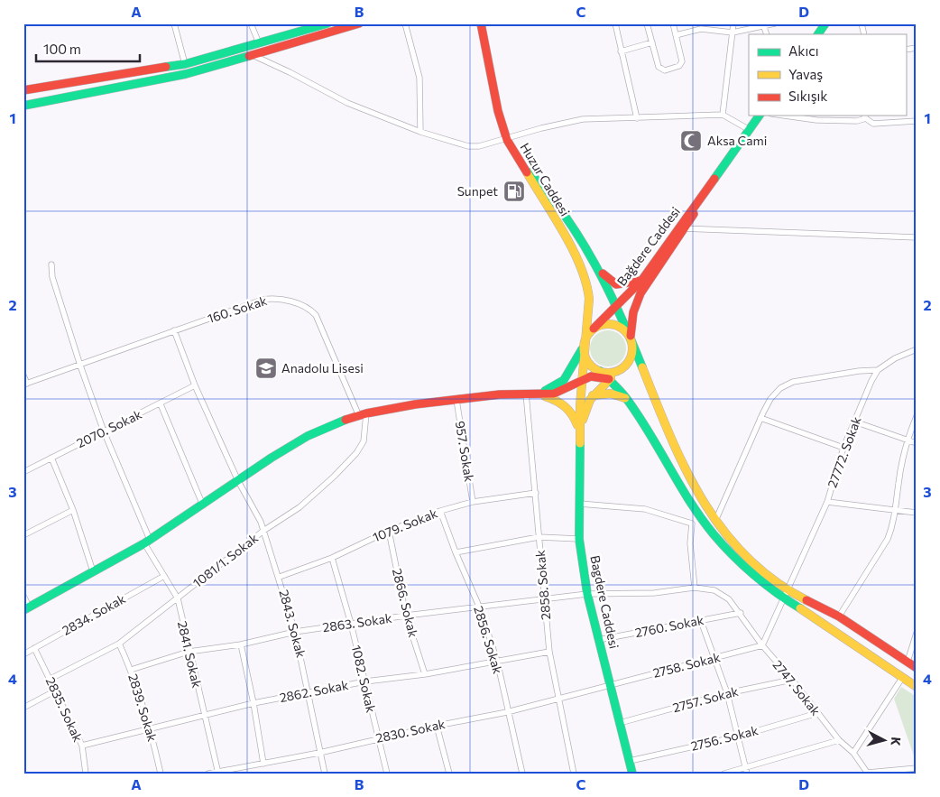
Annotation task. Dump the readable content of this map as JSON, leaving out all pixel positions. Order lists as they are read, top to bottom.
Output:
{
  "streets": {
    "main road": ["Huzur Caddesi", "Bağdere Caddesi", "Bagdere Caddesi"],
    "street": [
      "160. Sokak",
      "2070. Sokak",
      "957. Sokak",
      "27772. Sokak",
      "1079. Sokak",
      "1081/1. Sokak",
      "2858. Sokak",
      "2866. Sokak",
      "2834. Sokak",
      "2863. Sokak",
      "2843. Sokak",
      "2760. Sokak",
      "2856. Sokak",
      "2841. Sokak",
      "2758. Sokak",
      "1082. Sokak",
      "2747. Sokak",
      "2862. Sokak",
      "2757. Sokak",
      "2839. Sokak",
      "2835. Sokak",
      "2830. Sokak",
      "2756. Sokak"
    ]
  },
  "crossings": [
    ["Huzur Caddesi", "Bağdere Caddesi"],
    ["160. Sokak", "1081/1. Sokak"],
    ["160. Sokak", "2843. Sokak"],
    ["160. Sokak", "2841. Sokak"],
    ["2070. Sokak", "2843. Sokak"],
    ["2070. Sokak", "2841. Sokak"],
    ["957. Sokak", "1079. Sokak"],
    ["1079. Sokak", "2858. Sokak"],
    ["1079. Sokak", "2866. Sokak"],
    ["1079. Sokak", "2843. Sokak"],
    ["1079. Sokak", "2856. Sokak"],
    ["1079. Sokak", "1082. Sokak"],
    ["1081/1. Sokak", "2843. Sokak"],
    ["1081/1. Sokak", "2841. Sokak"],
    ["1081/1. Sokak", "2839. Sokak"],
    ["1081/1. Sokak", "2835. Sokak"],
    ["2858. Sokak", "2863. Sokak"],
    ["2858. Sokak", "2862. Sokak"],
    ["2858. Sokak", "2830. Sokak"],
    ["Bagdere Caddesi", "2863. Sokak"],
    ["Bagdere Caddesi", "2760. Sokak"],
    ["Bagdere Caddesi", "2758. Sokak"],
    ["Bagdere Caddesi", "2757. Sokak"],
    ["Bagdere Caddesi", "2830. Sokak"],
    ["Bagdere Caddesi", "2756. Sokak"],
    ["2866. Sokak", "2863. Sokak"],
    ["2866. Sokak", "2862. Sokak"],
    ["2834. Sokak", "2841. Sokak"],
    ["2834. Sokak", "2835. Sokak"],
    ["2863. Sokak", "2843. Sokak"],
    ["2863. Sokak", "2856. Sokak"],
    ["2863. Sokak", "2841. Sokak"],
    ["2863. Sokak", "1082. Sokak"],
    ["2863. Sokak", "2839. Sokak"],
    ["2843. Sokak", "2862. Sokak"],
    ["2843. Sokak", "2830. Sokak"],
    ["2760. Sokak", "2747. Sokak"],
    ["2856. Sokak", "2862. Sokak"],
    ["2856. Sokak", "2830. Sokak"],
    ["2841. Sokak", "2862. Sokak"],
    ["2841. Sokak", "2830. Sokak"],
    ["2758. Sokak", "2747. Sokak"],
    ["2758. Sokak", "2830. Sokak"],
    ["1082. Sokak", "2862. Sokak"],
    ["1082. Sokak", "2830. Sokak"],
    ["2747. Sokak", "2757. Sokak"],
    ["2747. Sokak", "2756. Sokak"],
    ["2862. Sokak", "2839. Sokak"],
    ["2862. Sokak", "2835. Sokak"]
  ],
  "places": {
    "mosque": ["Aksa Cami"],
    "fuel station": ["Sunpet"],
    "school or university": ["Anadolu Lisesi"]
  },
  "legend": ["Akıcı", "Yavaş", "Sıkışık"],
  "scale_bar": "100 m",
  "north": "right",
  "grid": {
    "columns": [
      "A",
      "B",
      "C",
      "D"
    ],
    "rows": [
      "1",
      "2",
      "3",
      "4"
    ]
  }
}
